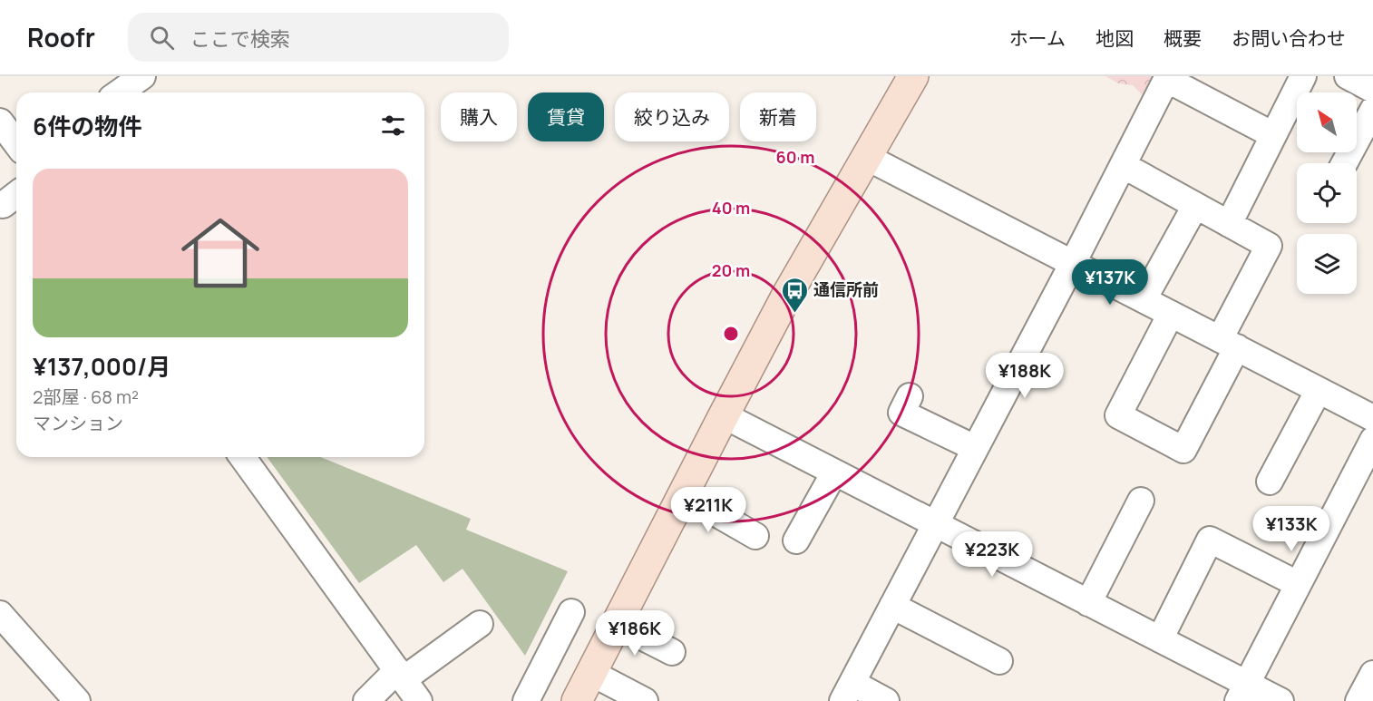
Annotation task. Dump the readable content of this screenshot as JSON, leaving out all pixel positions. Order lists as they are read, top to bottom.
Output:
{
  "places": {
    "bus stop": ["通信所前"]
  },
  "north": "top left",
  "page": {
    "header": "Roofr",
    "search": "ここで検索",
    "nav": [
      "ホーム",
      "地図",
      "概要",
      "お問い合わせ"
    ],
    "chip": [
      "購入",
      "賃貸",
      "絞り込み",
      "新着"
    ],
    "heading": "6件の物件",
    "list": [
      {
        "name": "¥137,000/月",
        "note": "2部屋 · 68 m² · マンション"
      }
    ],
    "price": [
      "¥137K",
      "¥188K",
      "¥211K",
      "¥133K",
      "¥223K",
      "¥186K"
    ]
  },
  "rings": ["60 m", "40 m", "20 m"]
}
